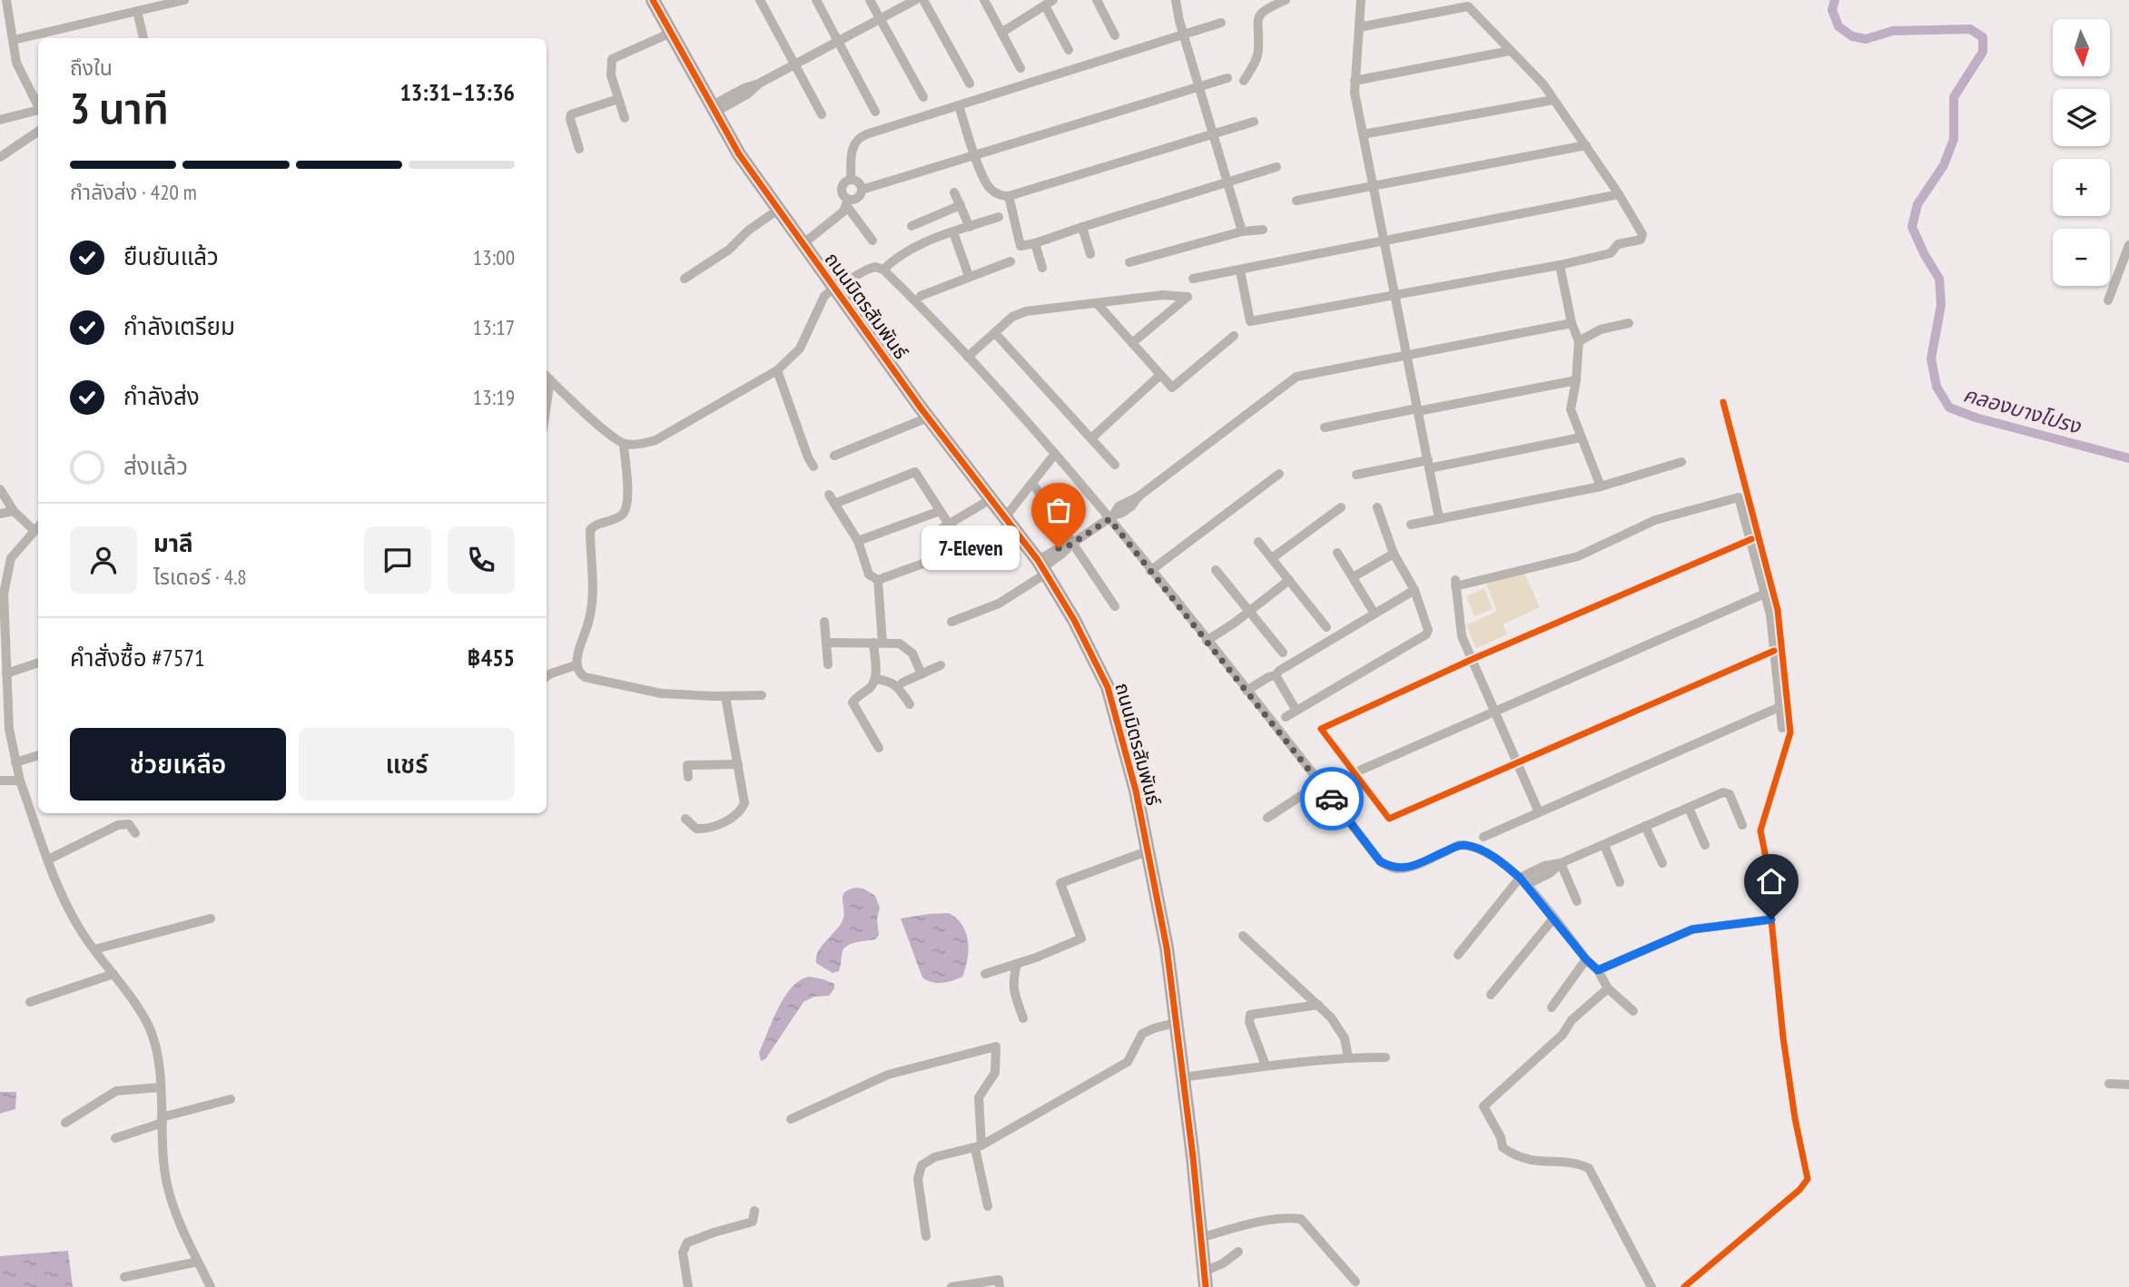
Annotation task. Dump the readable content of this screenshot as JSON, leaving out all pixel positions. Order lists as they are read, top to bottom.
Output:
{
  "streets": {
    "street": ["ถนนมิตรสัมพันธ์"]
  },
  "water": ["คลองบางโปรง"],
  "places": ["7-Eleven"],
  "north": "bottom",
  "page": {
    "map_buttons": ["+", "−"],
    "heading": ["3 นาที", "ถึงใน", "13:31–13:36"],
    "panel": [
      "มาลี",
      "ไรเดอร์ · 4.8",
      "คำสั่งซื้อ #7571",
      "฿455"
    ],
    "bar": "กำลังส่ง · 420 m",
    "list": [
      ["ยืนยันแล้ว", "13:00"],
      ["กำลังเตรียม", "13:17"],
      ["กำลังส่ง", "13:19"],
      "ส่งแล้ว"
    ],
    "bubble": "7-Eleven",
    "buttons": ["ช่วยเหลือ", "แชร์"]
  }
}
